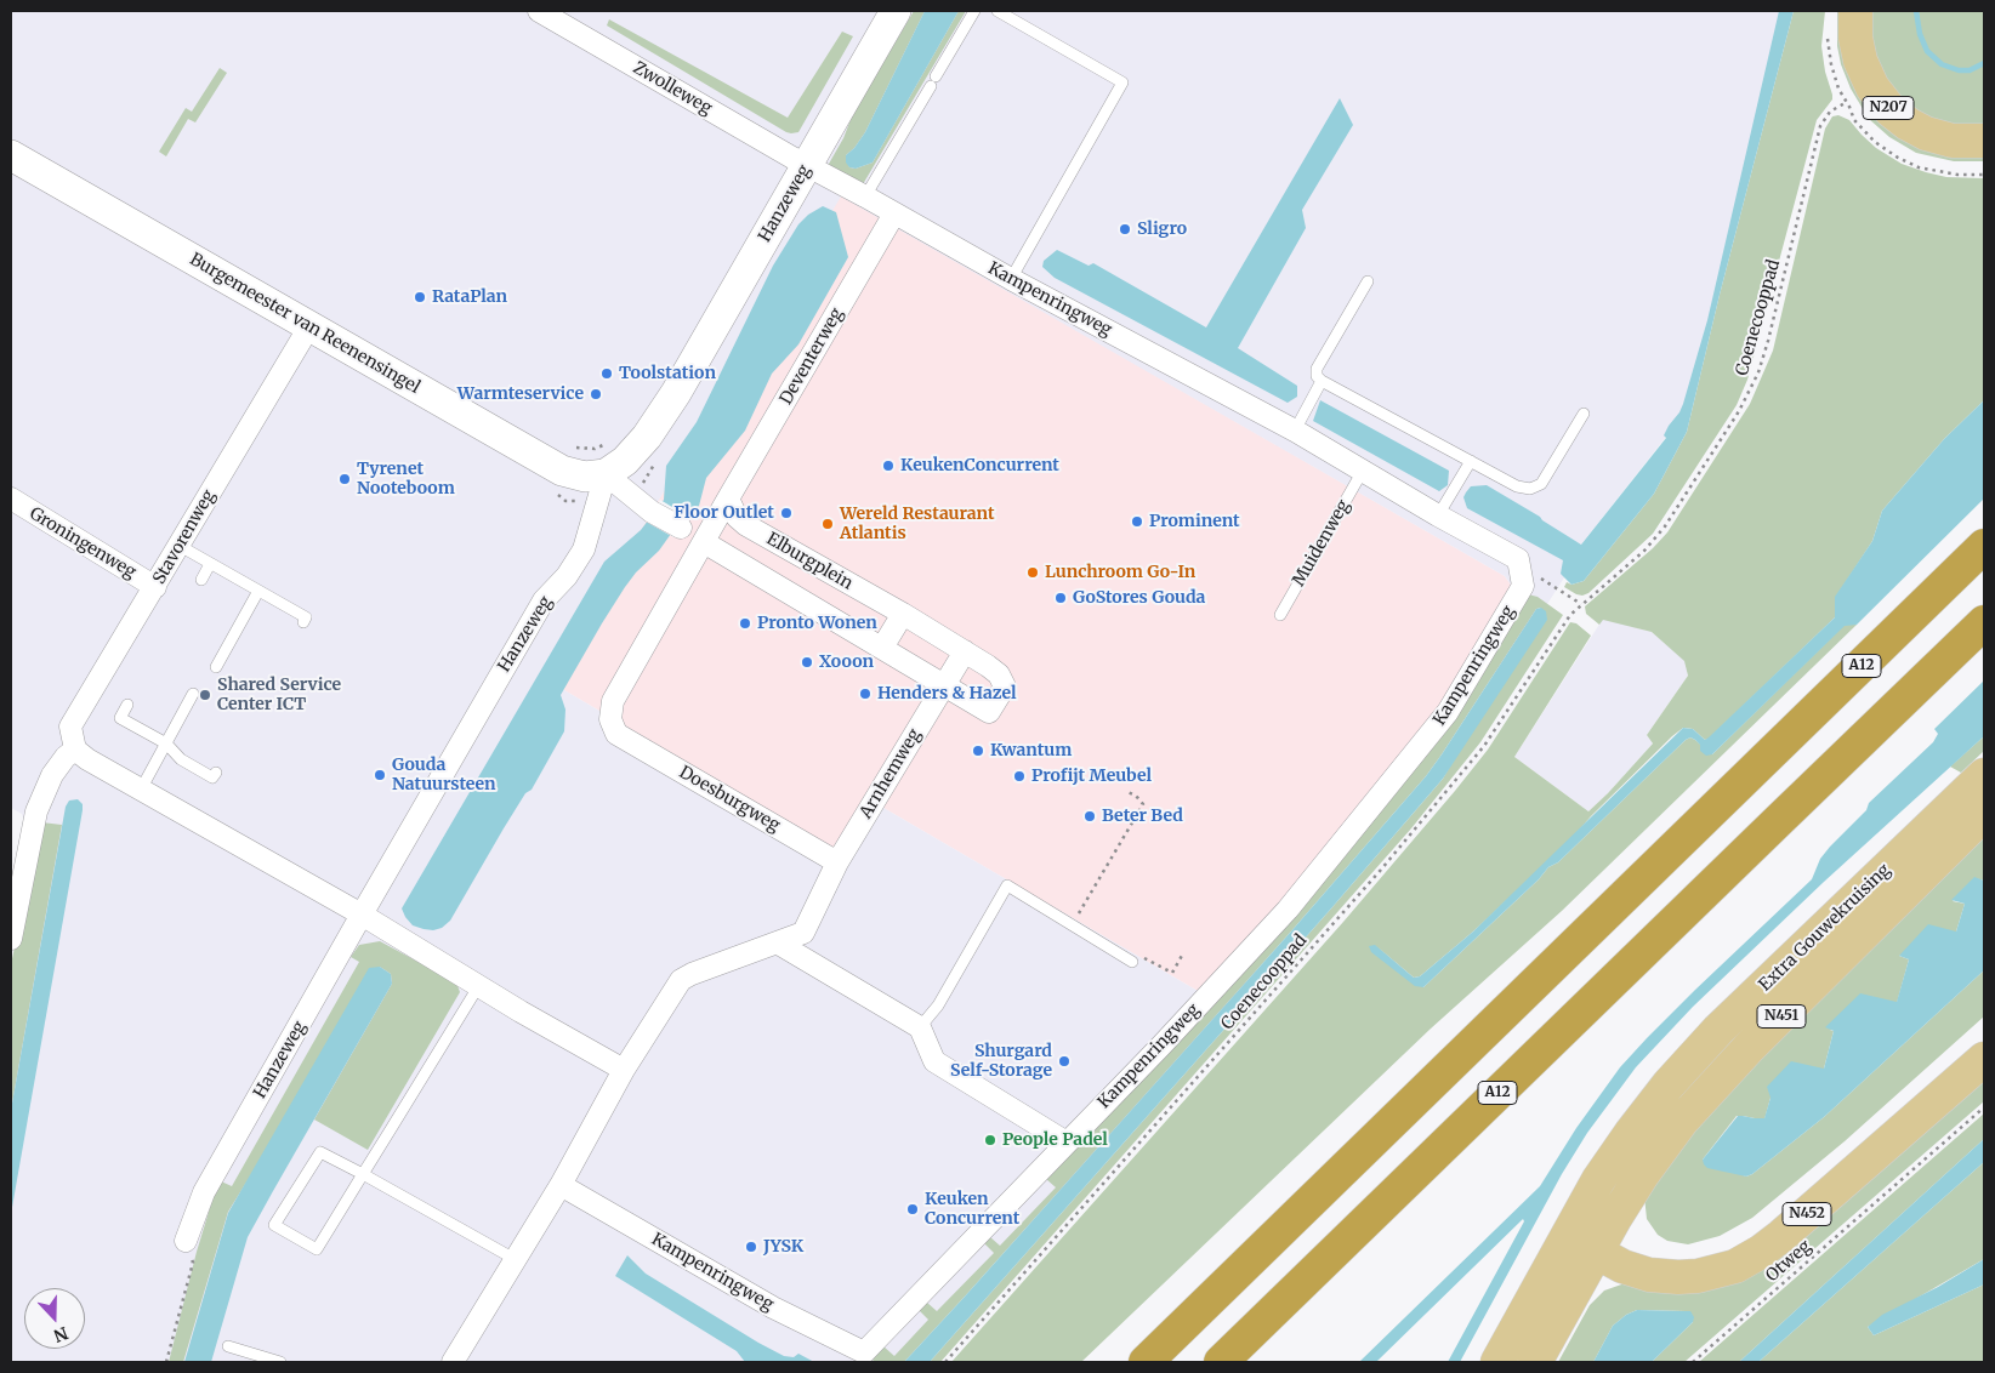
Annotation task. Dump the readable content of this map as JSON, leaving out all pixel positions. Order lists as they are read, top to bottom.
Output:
{
  "streets": {
    "highway": ["A12"],
    "main road": [
      "N207",
      "Extra Gouwekruising",
      "N451",
      "N452"
    ],
    "street": [
      "Zwolleweg",
      "Hanzeweg",
      "Kampenringweg",
      "Burgemeester van Reenensingel",
      "Deventerweg",
      "Stavorenweg",
      "Groningenweg",
      "Elburgplein",
      "Arnhemweg",
      "Doesburgweg"
    ],
    "lane": ["Muidenweg"],
    "path": ["Coenecooppad", "Otweg"]
  },
  "crossings": [
    ["Zwolleweg", "Hanzeweg"],
    ["Zwolleweg", "Kampenringweg"],
    ["Hanzeweg", "Kampenringweg"],
    ["Hanzeweg", "Burgemeester van Reenensingel"],
    ["Kampenringweg", "Deventerweg"],
    ["Kampenringweg", "Muidenweg"],
    ["Burgemeester van Reenensingel", "Stavorenweg"],
    ["Deventerweg", "Elburgplein"],
    ["Deventerweg", "Doesburgweg"],
    ["Stavorenweg", "Groningenweg"],
    ["Elburgplein", "Arnhemweg"],
    ["Elburgplein", "Doesburgweg"],
    ["Arnhemweg", "Doesburgweg"],
    ["Extra Gouwekruising", "N452"]
  ],
  "places": [
    "Sligro",
    "RataPlan",
    "Toolstation",
    "Warmteservice",
    "KeukenConcurrent",
    "Tyrenet Nooteboom",
    "Floor Outlet",
    "Prominent",
    "Wereld Restaurant Atlantis",
    "Lunchroom Go-In",
    "GoStores Gouda",
    "Pronto Wonen",
    "Xooon",
    "Henders & Hazel",
    "Shared Service Center ICT",
    "Kwantum",
    "Gouda Natuursteen",
    "Profijt Meubel",
    "Beter Bed",
    "Shurgard Self-Storage",
    "People Padel",
    "Keuken Concurrent",
    "JYSK"
  ],
  "north": "bottom"
}
